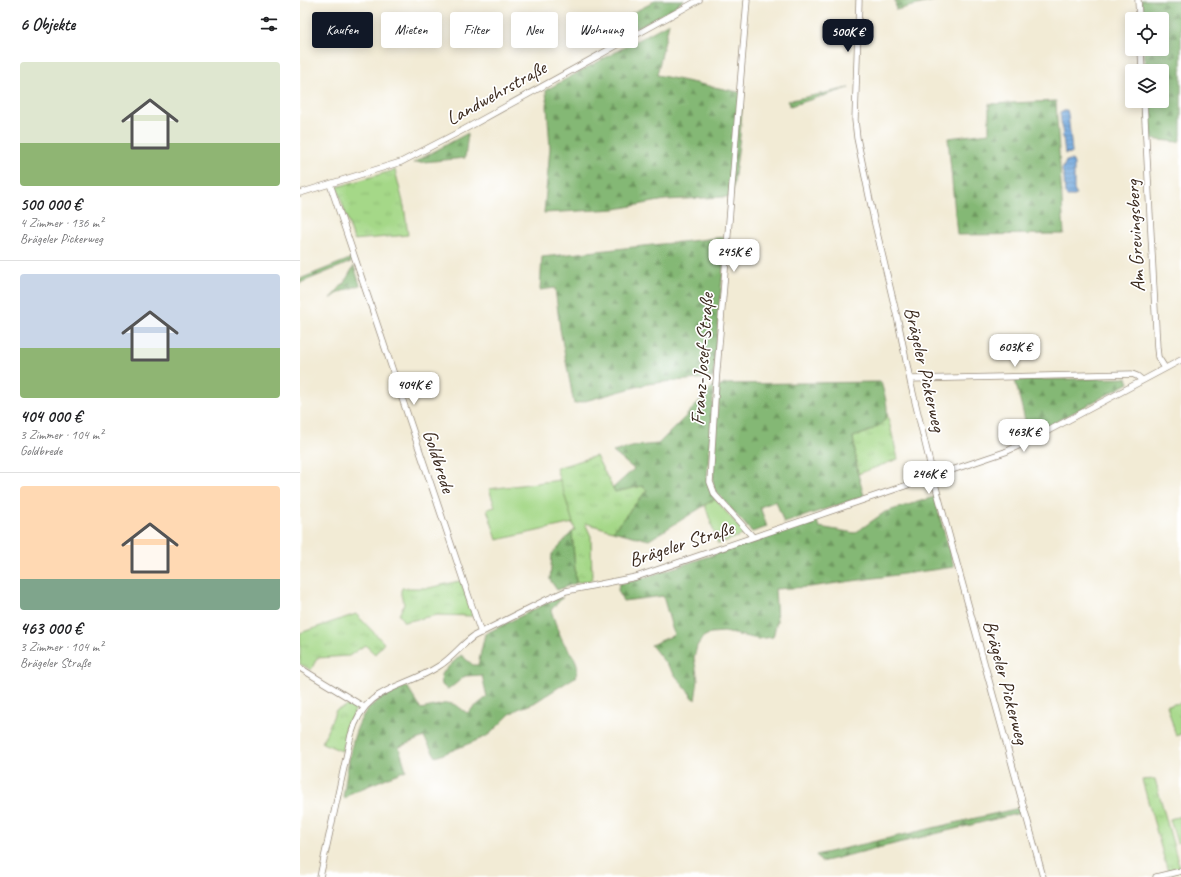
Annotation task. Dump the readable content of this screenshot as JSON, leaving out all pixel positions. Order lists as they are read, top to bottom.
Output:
{
  "streets": {
    "street": [
      "Landwehrstraße",
      "Am Grevingsberg",
      "Franz-Josef-Straße",
      "Brägeler Pickerweg",
      "Goldbrede",
      "Brägeler Straße"
    ]
  },
  "crossings": [
    ["Landwehrstraße", "Goldbrede"],
    ["Am Grevingsberg", "Brägeler Straße"],
    ["Franz-Josef-Straße", "Brägeler Straße"],
    ["Brägeler Pickerweg", "Brägeler Straße"],
    ["Goldbrede", "Brägeler Straße"]
  ],
  "page": {
    "heading": "6 Objekte",
    "chip": [
      "Kaufen",
      "Mieten",
      "Filter",
      "Neu",
      "Wohnung"
    ],
    "price": [
      "500K €",
      "245K €",
      "603K €",
      "404K €",
      "463K €",
      "246K €"
    ],
    "list": [
      {
        "name": "500 000 €",
        "note": "4 Zimmer · 136 m² · Brägeler Pickerweg"
      },
      {
        "name": "404 000 €",
        "note": "3 Zimmer · 104 m² · Goldbrede"
      },
      {
        "name": "463 000 €",
        "note": "3 Zimmer · 104 m² · Brägeler Straße"
      }
    ]
  }
}
